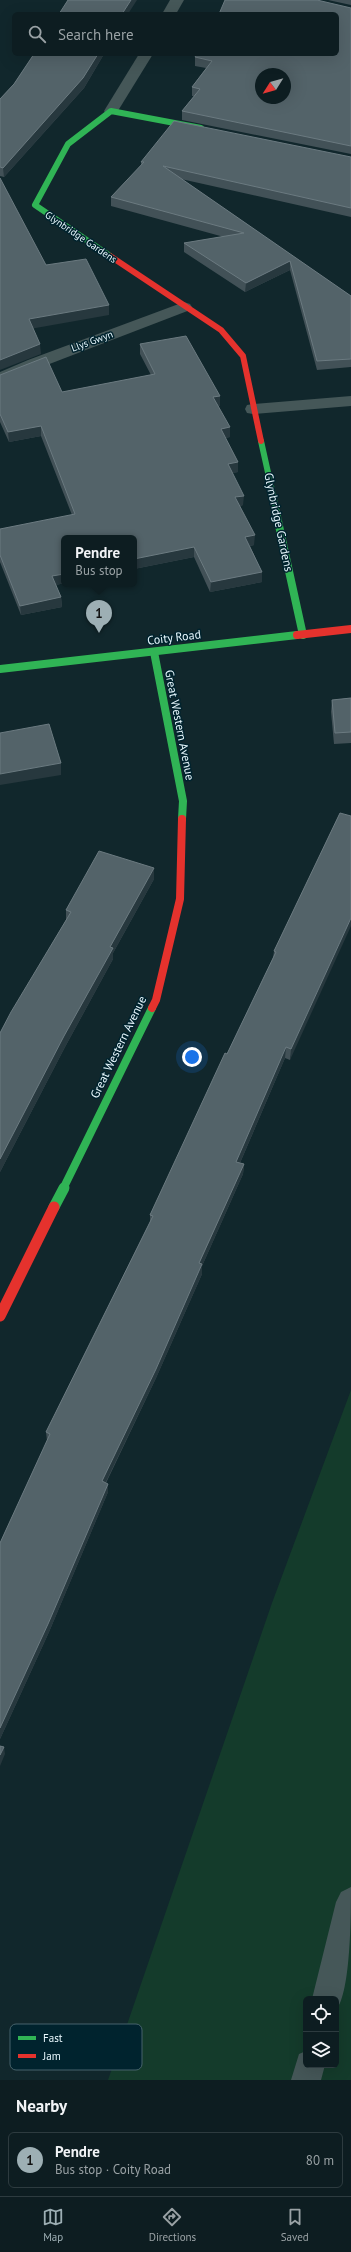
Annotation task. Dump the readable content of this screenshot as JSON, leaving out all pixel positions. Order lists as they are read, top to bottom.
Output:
{
  "streets": {
    "street": [
      "Glynbridge Gardens",
      "Llys Gwyn",
      "Coity Road",
      "Great Western Avenue"
    ]
  },
  "crossings": [
    ["Glynbridge Gardens", "Llys Gwyn"],
    ["Glynbridge Gardens", "Coity Road"],
    ["Coity Road", "Great Western Avenue"]
  ],
  "legend": ["Fast", "Jam"],
  "north": "bottom left",
  "page": {
    "search": "Search here",
    "popup": ["Pendre", "Bus stop"],
    "pins": "1",
    "heading": "Nearby",
    "list": [
      {
        "mark": "1",
        "name": "Pendre",
        "note": "Bus stop · Coity Road",
        "value": "80 m"
      }
    ],
    "nav": ["Map", "Directions", "Saved"]
  }
}
